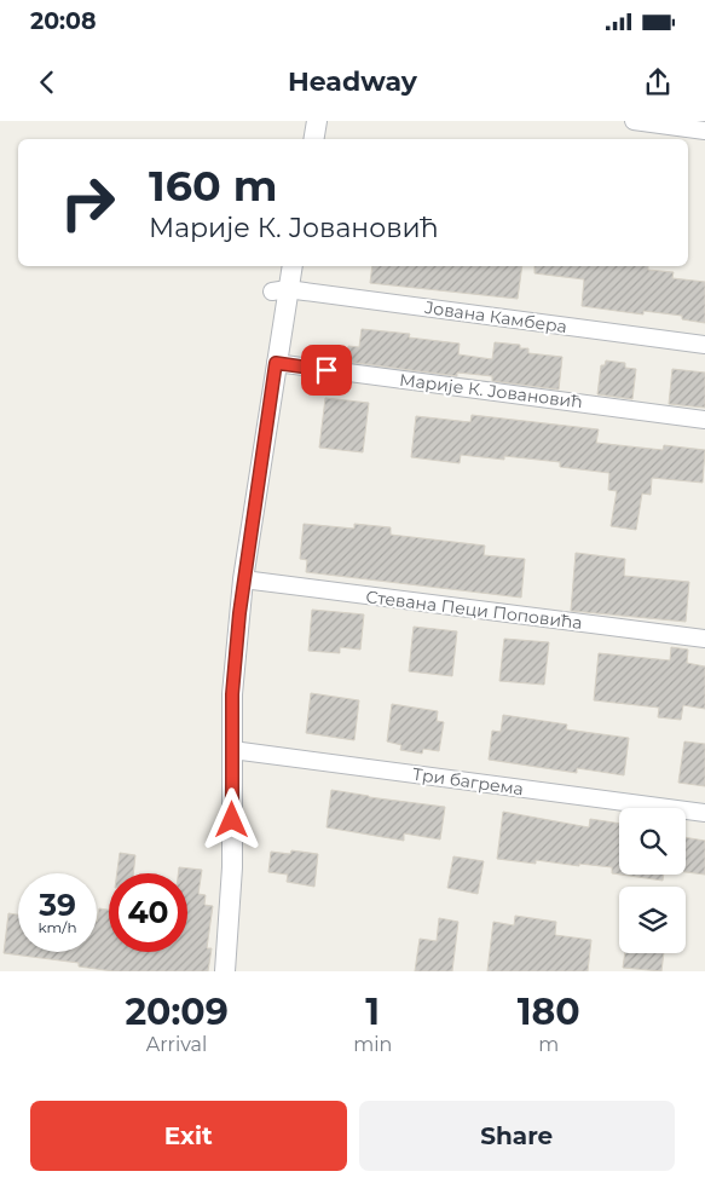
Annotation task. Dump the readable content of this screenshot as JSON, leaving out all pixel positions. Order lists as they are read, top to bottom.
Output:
{
  "streets": {
    "street": [
      "Јована Камбера",
      "Марије К. Јовановић",
      "Стевана Пеци Поповића",
      "Три багрема"
    ]
  },
  "page": {
    "status": "20:08",
    "header": "Headway",
    "turn": ["160 m", "Марије К. Јовановић"],
    "speed": "39 km/h",
    "limit": "40",
    "eta": [
      "20:09",
      "Arrival",
      "1",
      "min",
      "180",
      "m"
    ],
    "buttons": ["Exit", "Share"]
  }
}
